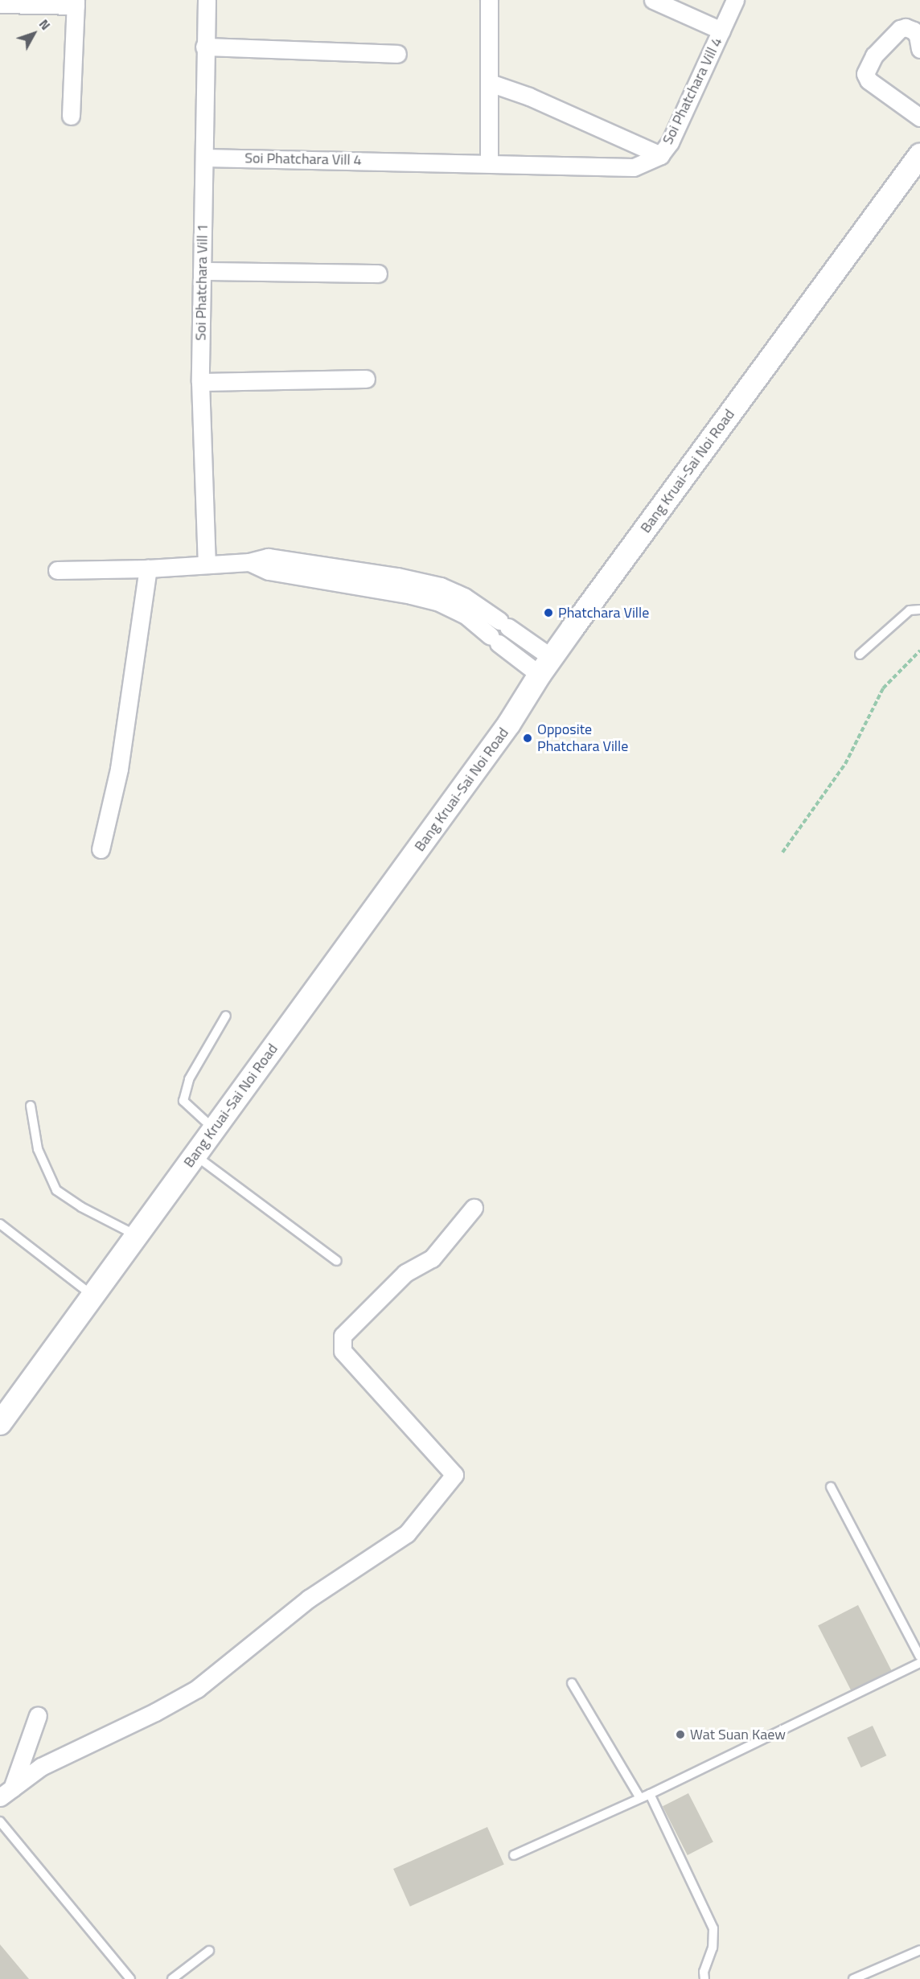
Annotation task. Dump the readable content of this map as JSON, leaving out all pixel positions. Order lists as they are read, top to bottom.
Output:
{
  "streets": {
    "main road": ["Bang Kruai-Sai Noi Road"],
    "street": ["Soi Phatchara Vill 4", "Soi Phatchara Vill 1"]
  },
  "crossings": [
    ["Soi Phatchara Vill 4", "Soi Phatchara Vill 1"]
  ],
  "places": ["Phatchara Ville", "Opposite Phatchara Ville", "Wat Suan Kaew"],
  "north": "top right"
}
